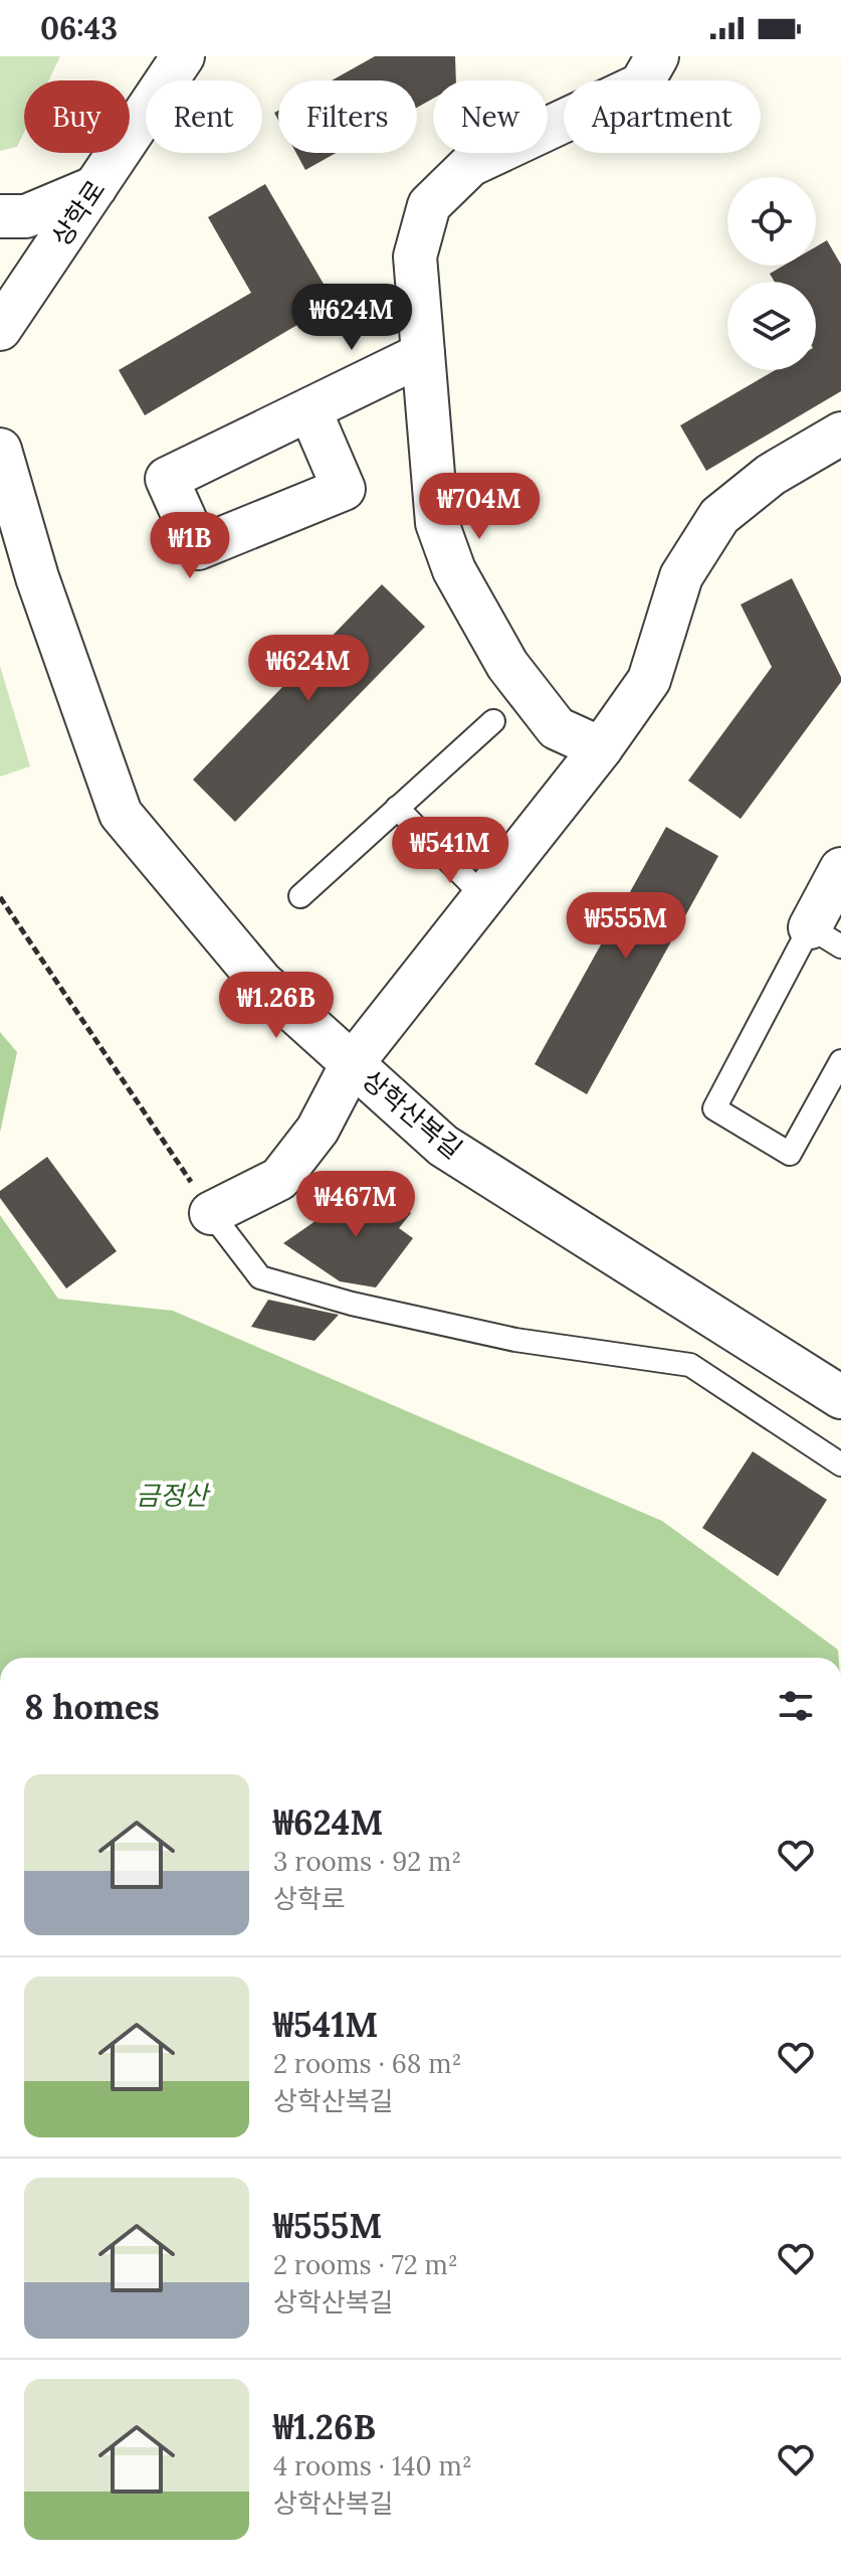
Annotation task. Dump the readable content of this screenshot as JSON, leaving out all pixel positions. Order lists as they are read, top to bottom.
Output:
{
  "streets": {
    "street": ["상학로", "상학산복길"]
  },
  "parks": ["금정산"],
  "page": {
    "status": "06:43",
    "chip": [
      "Buy",
      "Rent",
      "Filters",
      "New",
      "Apartment"
    ],
    "price": [
      "₩624M",
      "₩704M",
      "₩1B",
      "₩624M",
      "₩541M",
      "₩555M",
      "₩1.26B",
      "₩467M"
    ],
    "heading": "8 homes",
    "list": [
      {
        "name": "₩624M",
        "note": "3 rooms · 92 m² · 상학로"
      },
      {
        "name": "₩541M",
        "note": "2 rooms · 68 m² · 상학산복길"
      },
      {
        "name": "₩555M",
        "note": "2 rooms · 72 m² · 상학산복길"
      },
      {
        "name": "₩1.26B",
        "note": "4 rooms · 140 m² · 상학산복길"
      }
    ]
  }
}
